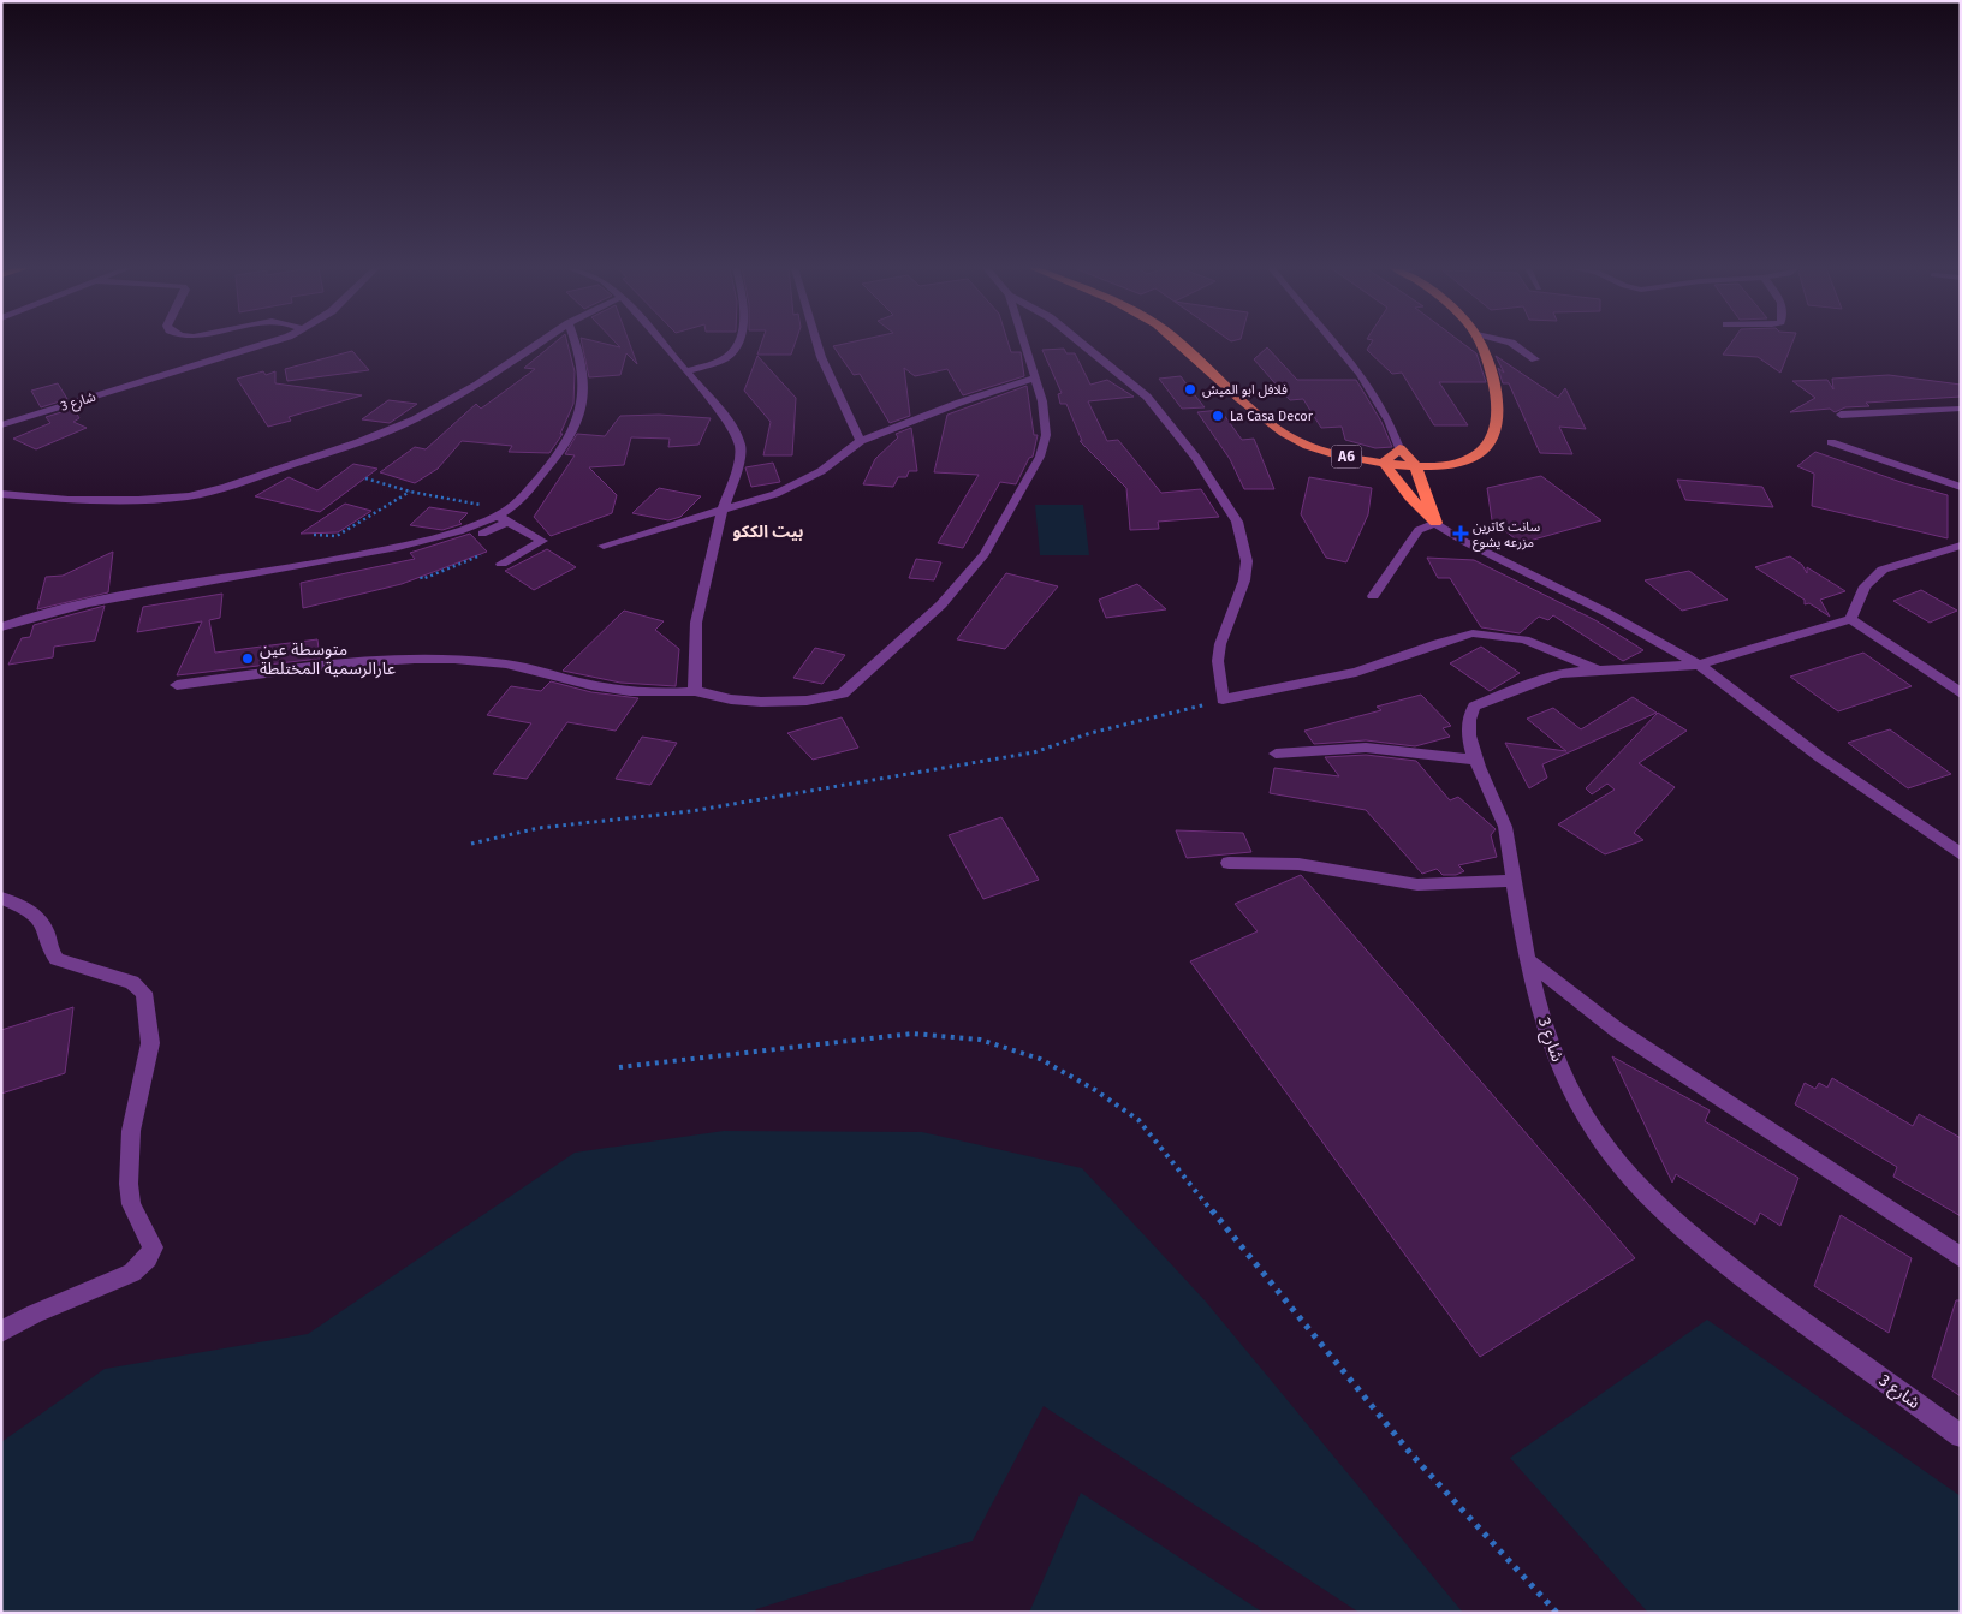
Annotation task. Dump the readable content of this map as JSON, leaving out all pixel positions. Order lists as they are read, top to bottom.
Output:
{
  "streets": {
    "highway": ["A6"],
    "street": ["شارع 3"]
  },
  "districts": ["بيت الككو"],
  "places": {
    "other": ["فلافل ابو الميش", "La Casa Decor", "متوسطة عين عارالرسمية المختلطة"],
    "health": ["سانت كاترين مزرعه يشوع"]
  }
}
